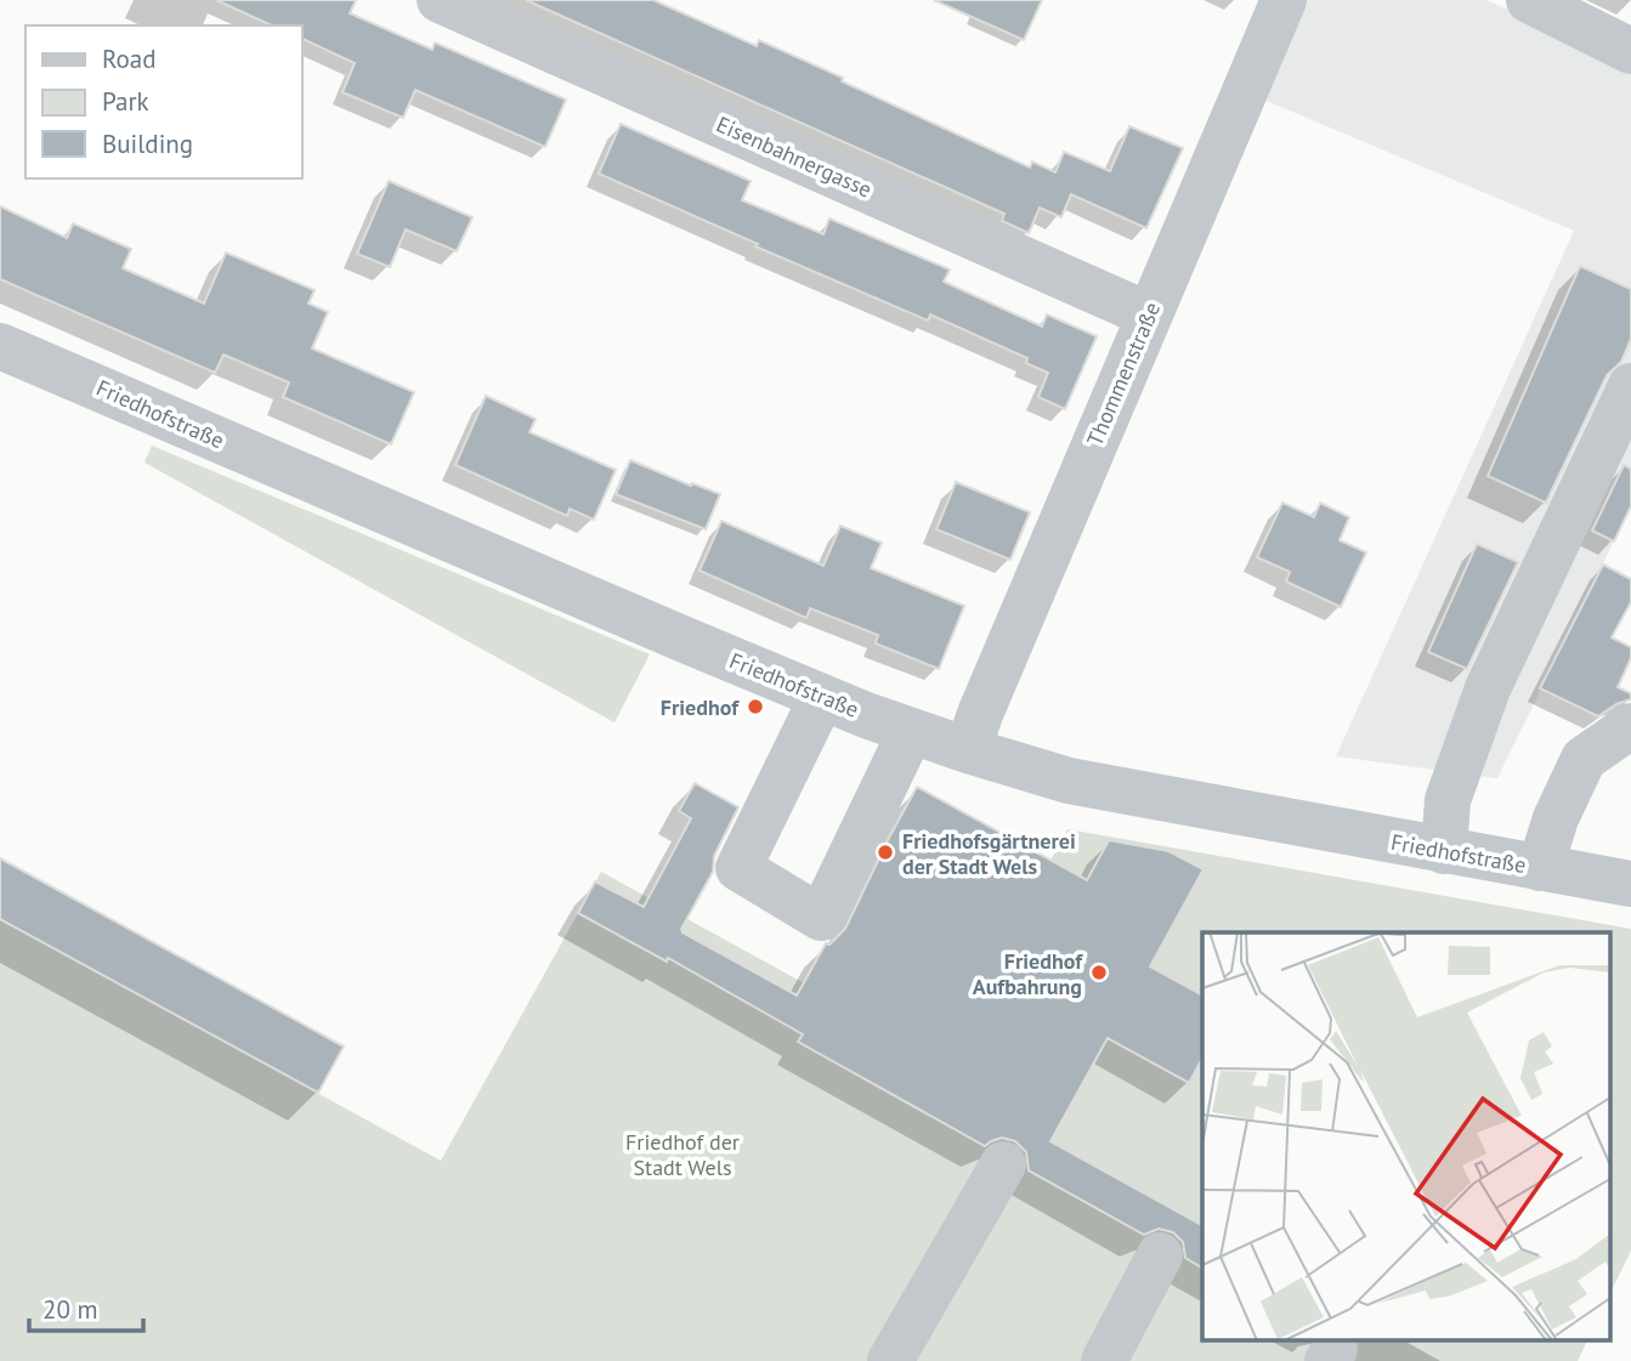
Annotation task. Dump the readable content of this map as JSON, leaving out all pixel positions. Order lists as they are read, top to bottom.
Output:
{
  "streets": {
    "street": ["Eisenbahnergasse", "Thommenstraße", "Friedhofstraße"]
  },
  "crossings": [
    ["Eisenbahnergasse", "Thommenstraße"],
    ["Thommenstraße", "Friedhofstraße"]
  ],
  "parks": ["Friedhof der Stadt Wels"],
  "places": ["Friedhof", "Friedhofsgärtnerei der Stadt Wels", "Friedhof Aufbahrung"],
  "legend": ["Road", "Park", "Building"],
  "scale_bar": "20 m"
}
